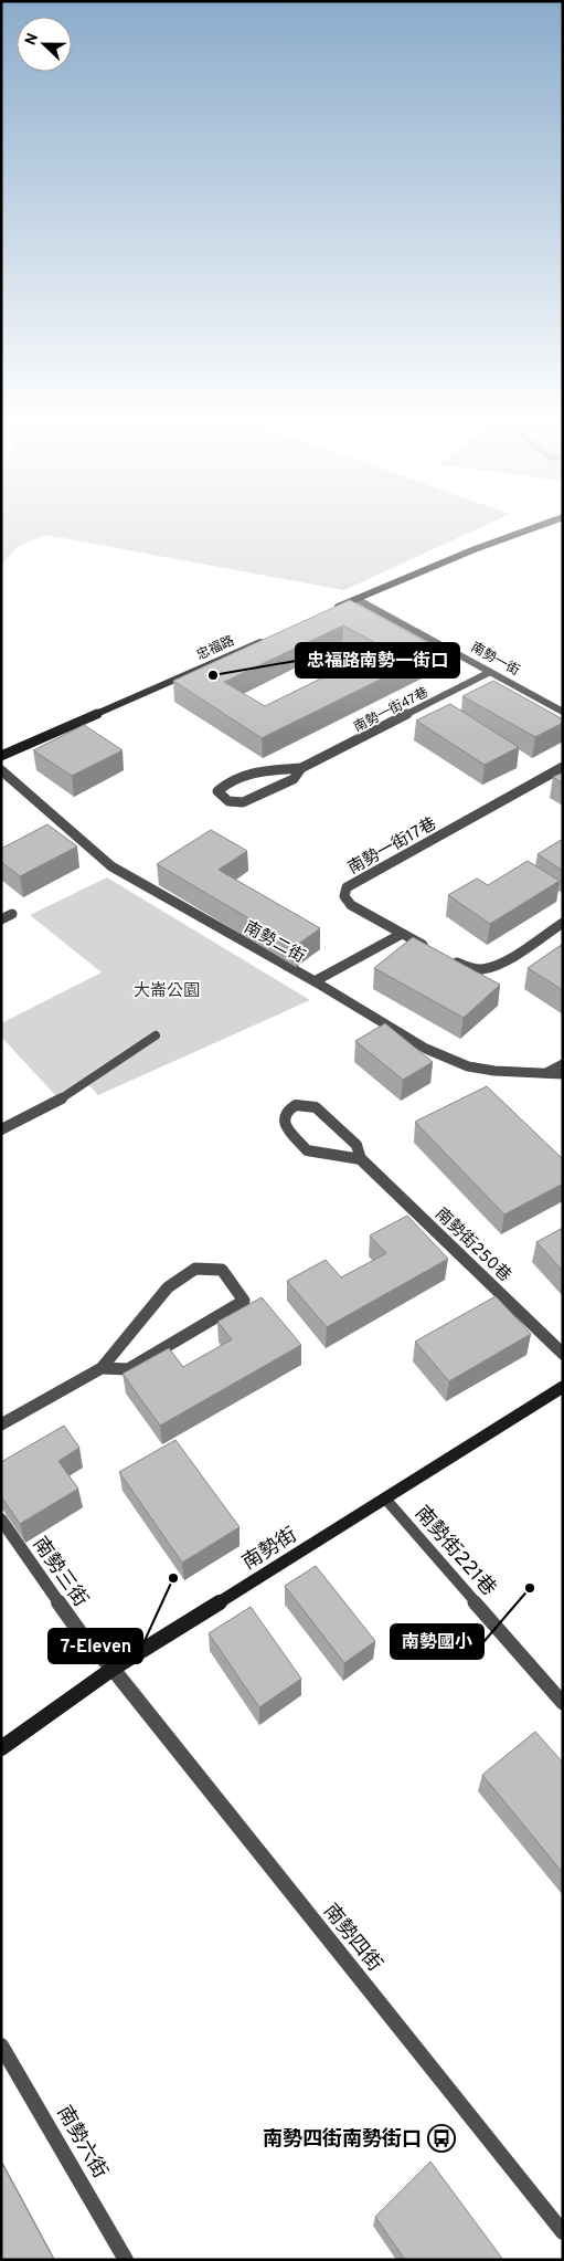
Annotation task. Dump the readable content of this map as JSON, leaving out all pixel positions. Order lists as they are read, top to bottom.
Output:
{
  "streets": {
    "street": [
      "忠福路",
      "南勢一街",
      "南勢一街47巷",
      "南勢一街17巷",
      "南勢二街",
      "南勢街250巷",
      "南勢街",
      "南勢三街",
      "南勢四街",
      "南勢六街"
    ],
    "lane": ["南勢街221巷"]
  },
  "crossings": [
    ["南勢一街", "南勢一街47巷"],
    ["南勢街", "南勢街221巷"],
    ["南勢街", "南勢三街"],
    ["南勢街", "南勢四街"],
    ["南勢三街", "南勢四街"]
  ],
  "parks": ["大崙公園"],
  "places": {
    "other": ["忠福路南勢一街口", "7-Eleven", "南勢國小"],
    "bus stop": ["南勢四街南勢街口"]
  },
  "north": "left"
}
